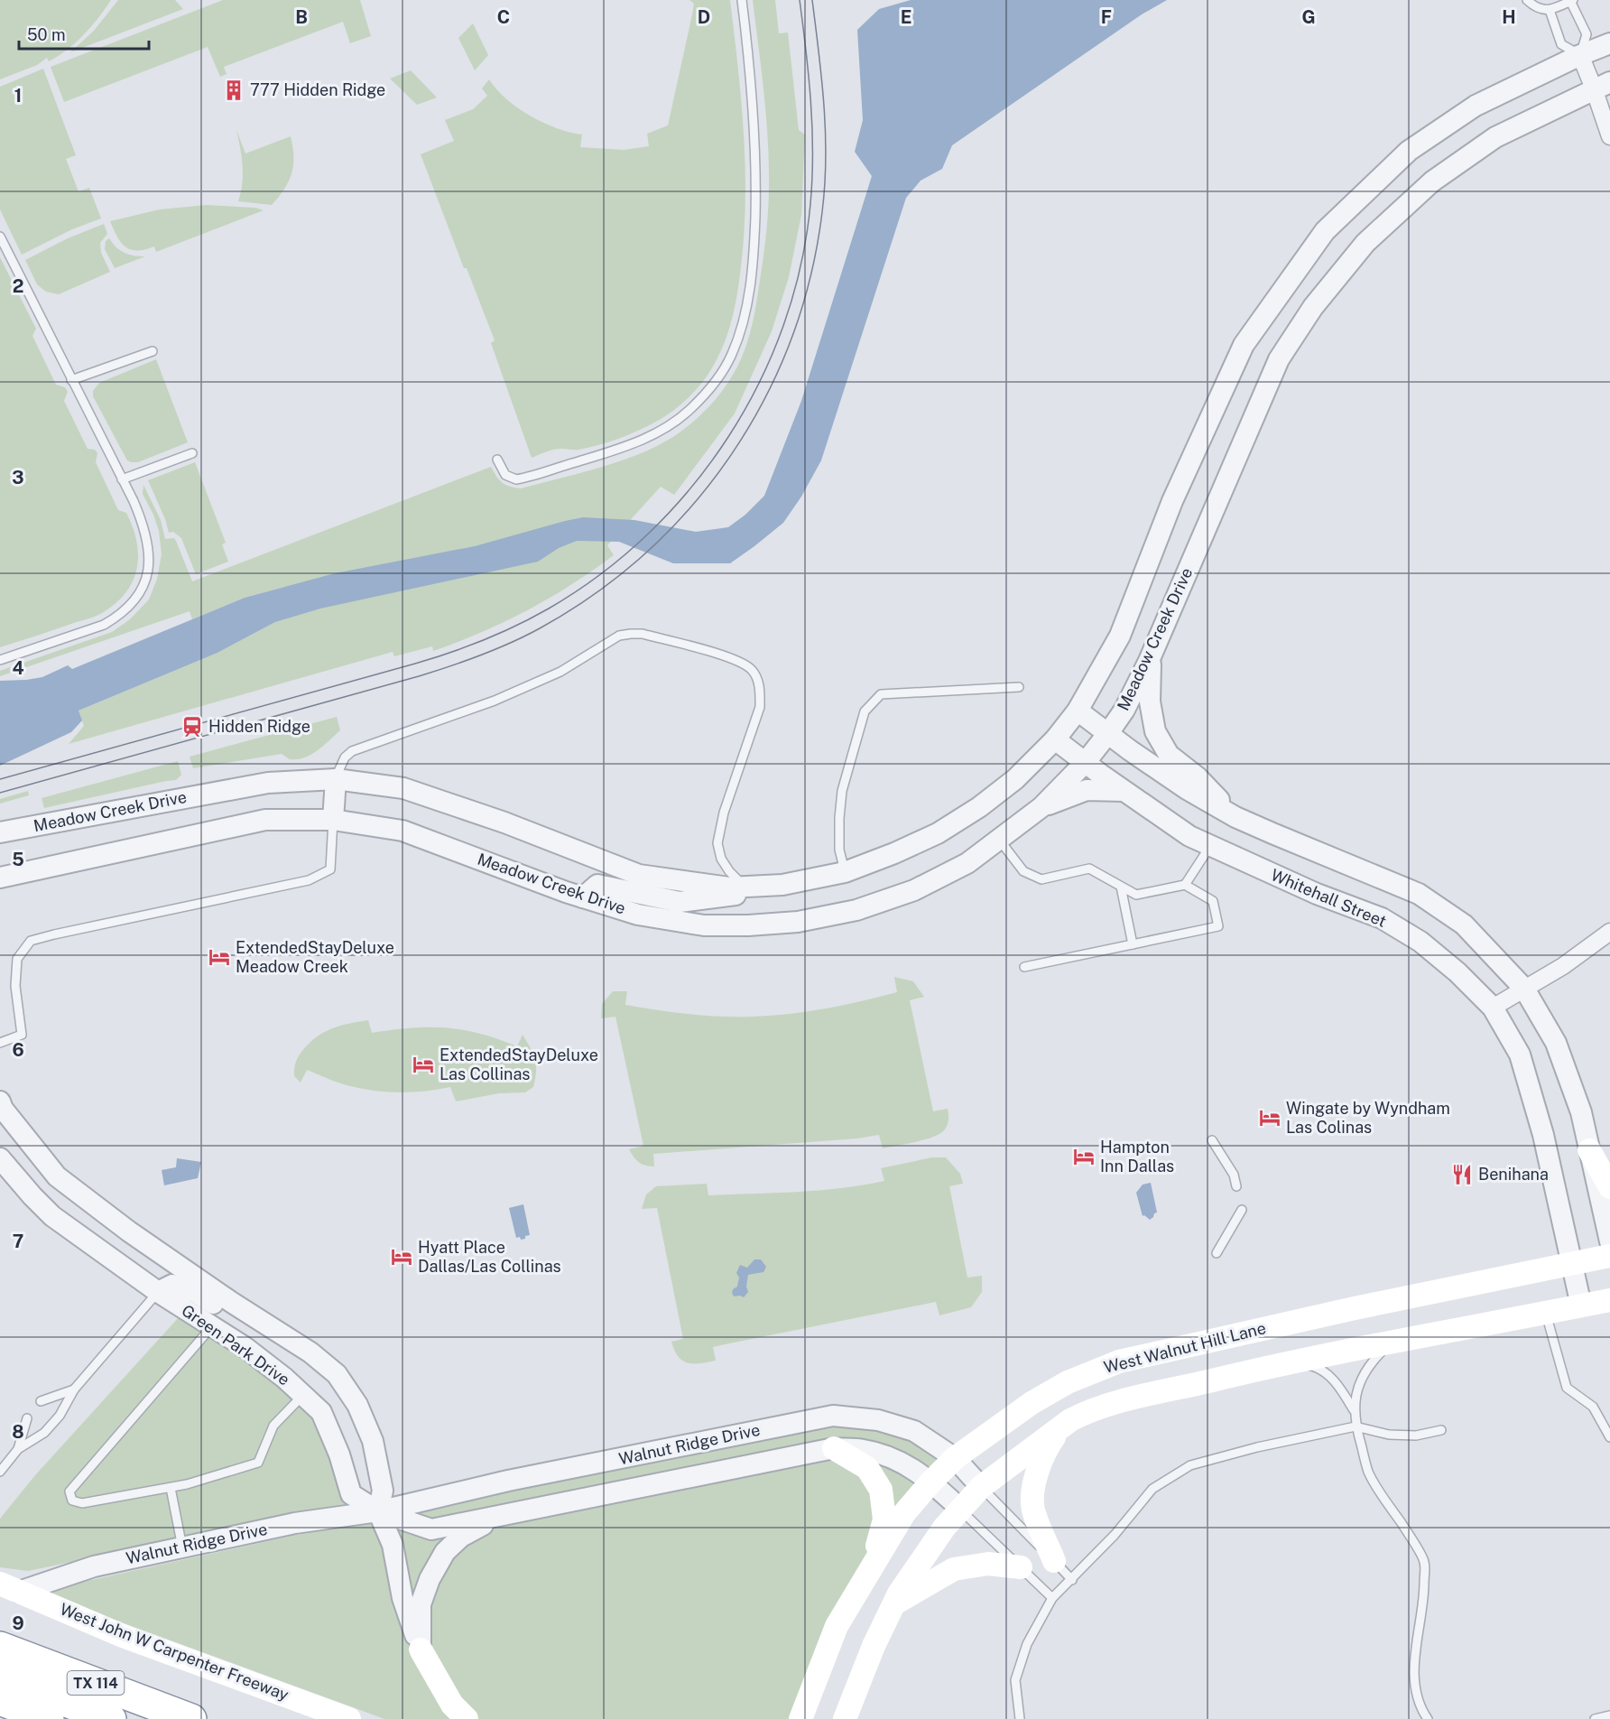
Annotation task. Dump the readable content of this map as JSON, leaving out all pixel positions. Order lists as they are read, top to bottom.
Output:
{
  "streets": {
    "highway": ["TX 114"],
    "main road": ["West Walnut Hill Lane", "West John W Carpenter Freeway"],
    "street": [
      "Meadow Creek Drive",
      "Whitehall Street",
      "Green Park Drive",
      "Walnut Ridge Drive"
    ]
  },
  "crossings": [
    ["Meadow Creek Drive", "Whitehall Street"],
    ["Whitehall Street", "West Walnut Hill Lane"],
    ["Green Park Drive", "Walnut Ridge Drive"],
    ["West Walnut Hill Lane", "Walnut Ridge Drive"],
    ["Walnut Ridge Drive", "West John W Carpenter Freeway"]
  ],
  "places": {
    "building": ["777 Hidden Ridge"],
    "station": ["Hidden Ridge"],
    "hotel": [
      "ExtendedStayDeluxe Meadow Creek",
      "ExtendedStayDeluxe Las Collinas",
      "Wingate by Wyndham Las Colinas",
      "Hampton Inn Dallas",
      "Hyatt Place Dallas/Las Collinas"
    ],
    "restaurant": ["Benihana"]
  },
  "scale_bar": "50 m",
  "grid": {
    "columns": [
      "B",
      "C",
      "D",
      "E",
      "F",
      "G",
      "H"
    ],
    "rows": [
      "1",
      "2",
      "3",
      "4",
      "5",
      "6",
      "7",
      "8",
      "9"
    ]
  }
}
